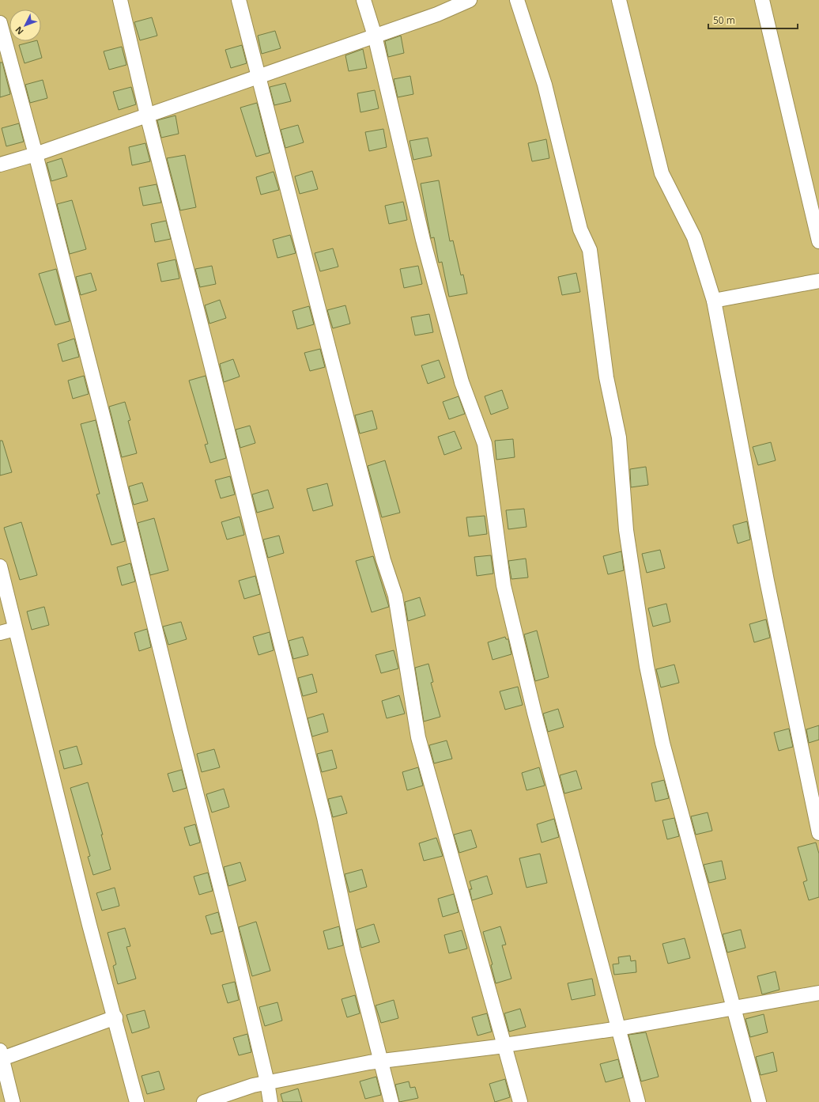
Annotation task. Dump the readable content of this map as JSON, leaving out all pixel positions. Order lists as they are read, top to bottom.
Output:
{
  "scale_bar": "50 m",
  "north": "bottom left"
}
